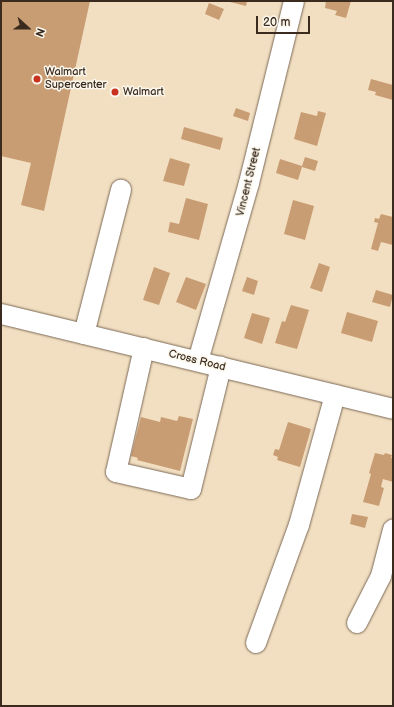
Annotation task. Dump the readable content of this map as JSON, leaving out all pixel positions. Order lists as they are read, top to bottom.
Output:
{
  "streets": {
    "street": ["Vincent Street", "Cross Road"]
  },
  "crossings": [
    ["Vincent Street", "Cross Road"]
  ],
  "places": ["Walmart Supercenter", "Walmart"],
  "scale_bar": "20 m",
  "north": "right"
}
